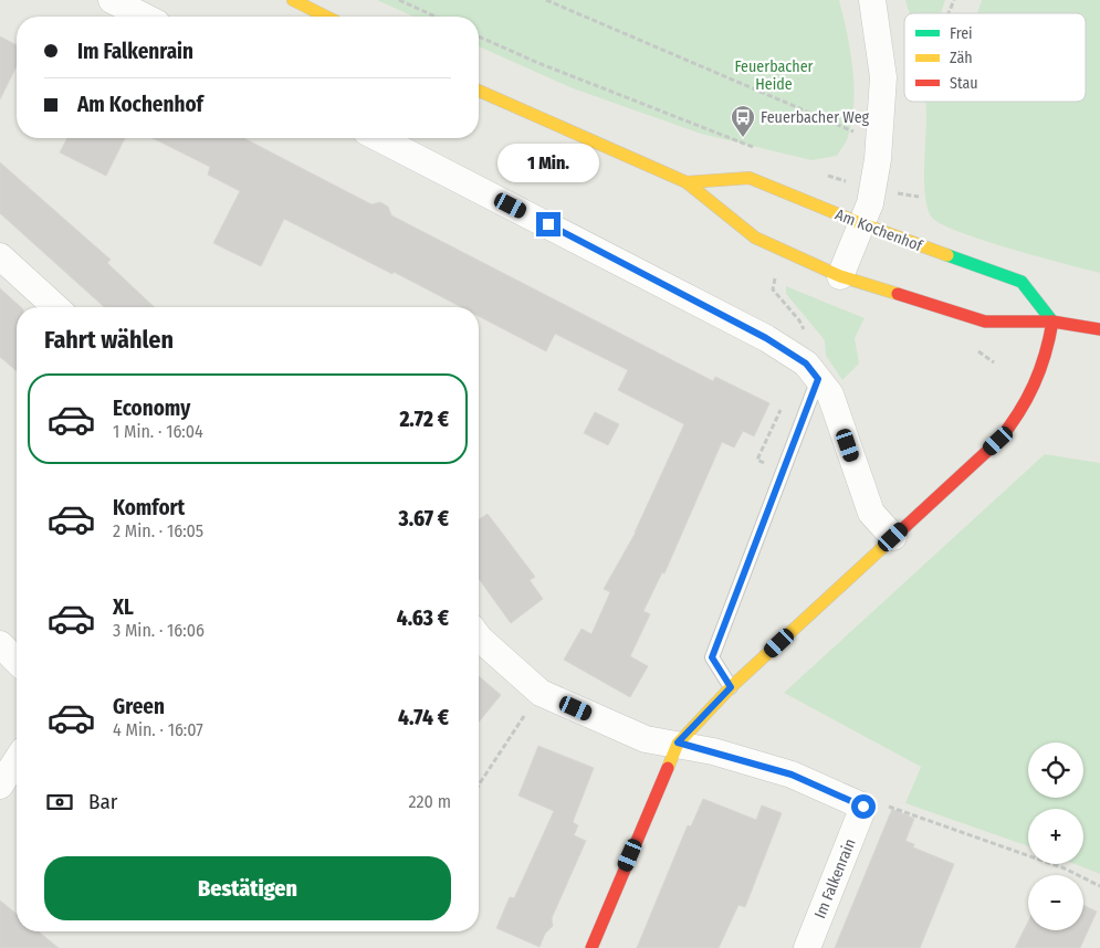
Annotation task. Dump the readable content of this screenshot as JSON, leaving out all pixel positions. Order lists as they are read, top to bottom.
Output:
{
  "streets": {
    "main road": ["Am Kochenhof"],
    "street": ["Im Falkenrain"]
  },
  "parks": ["Feuerbacher Heide"],
  "places": {
    "bus stop": ["Feuerbacher Weg"]
  },
  "legend": ["Frei", "Zäh", "Stau"],
  "page": {
    "banner": ["Im Falkenrain", "Am Kochenhof"],
    "bubble": "1 Min.",
    "heading": "Fahrt wählen",
    "list": [
      {
        "name": "Economy",
        "note": "1 Min. · 16:04",
        "value": "2.72 €"
      },
      {
        "name": "Komfort",
        "note": "2 Min. · 16:05",
        "value": "3.67 €"
      },
      {
        "name": "XL",
        "note": "3 Min. · 16:06",
        "value": "4.63 €"
      },
      {
        "name": "Green",
        "note": "4 Min. · 16:07",
        "value": "4.74 €"
      }
    ],
    "map_buttons": ["+", "−"],
    "pay": ["Bar", "220 m"],
    "buttons": "Bestätigen"
  }
}
